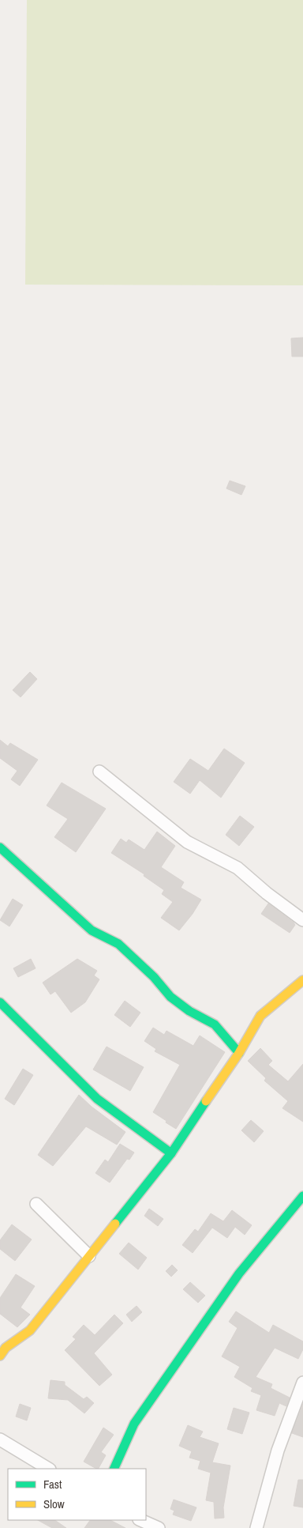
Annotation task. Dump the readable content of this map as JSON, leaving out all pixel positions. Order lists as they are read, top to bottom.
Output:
{
  "legend": ["Fast", "Slow"]
}
